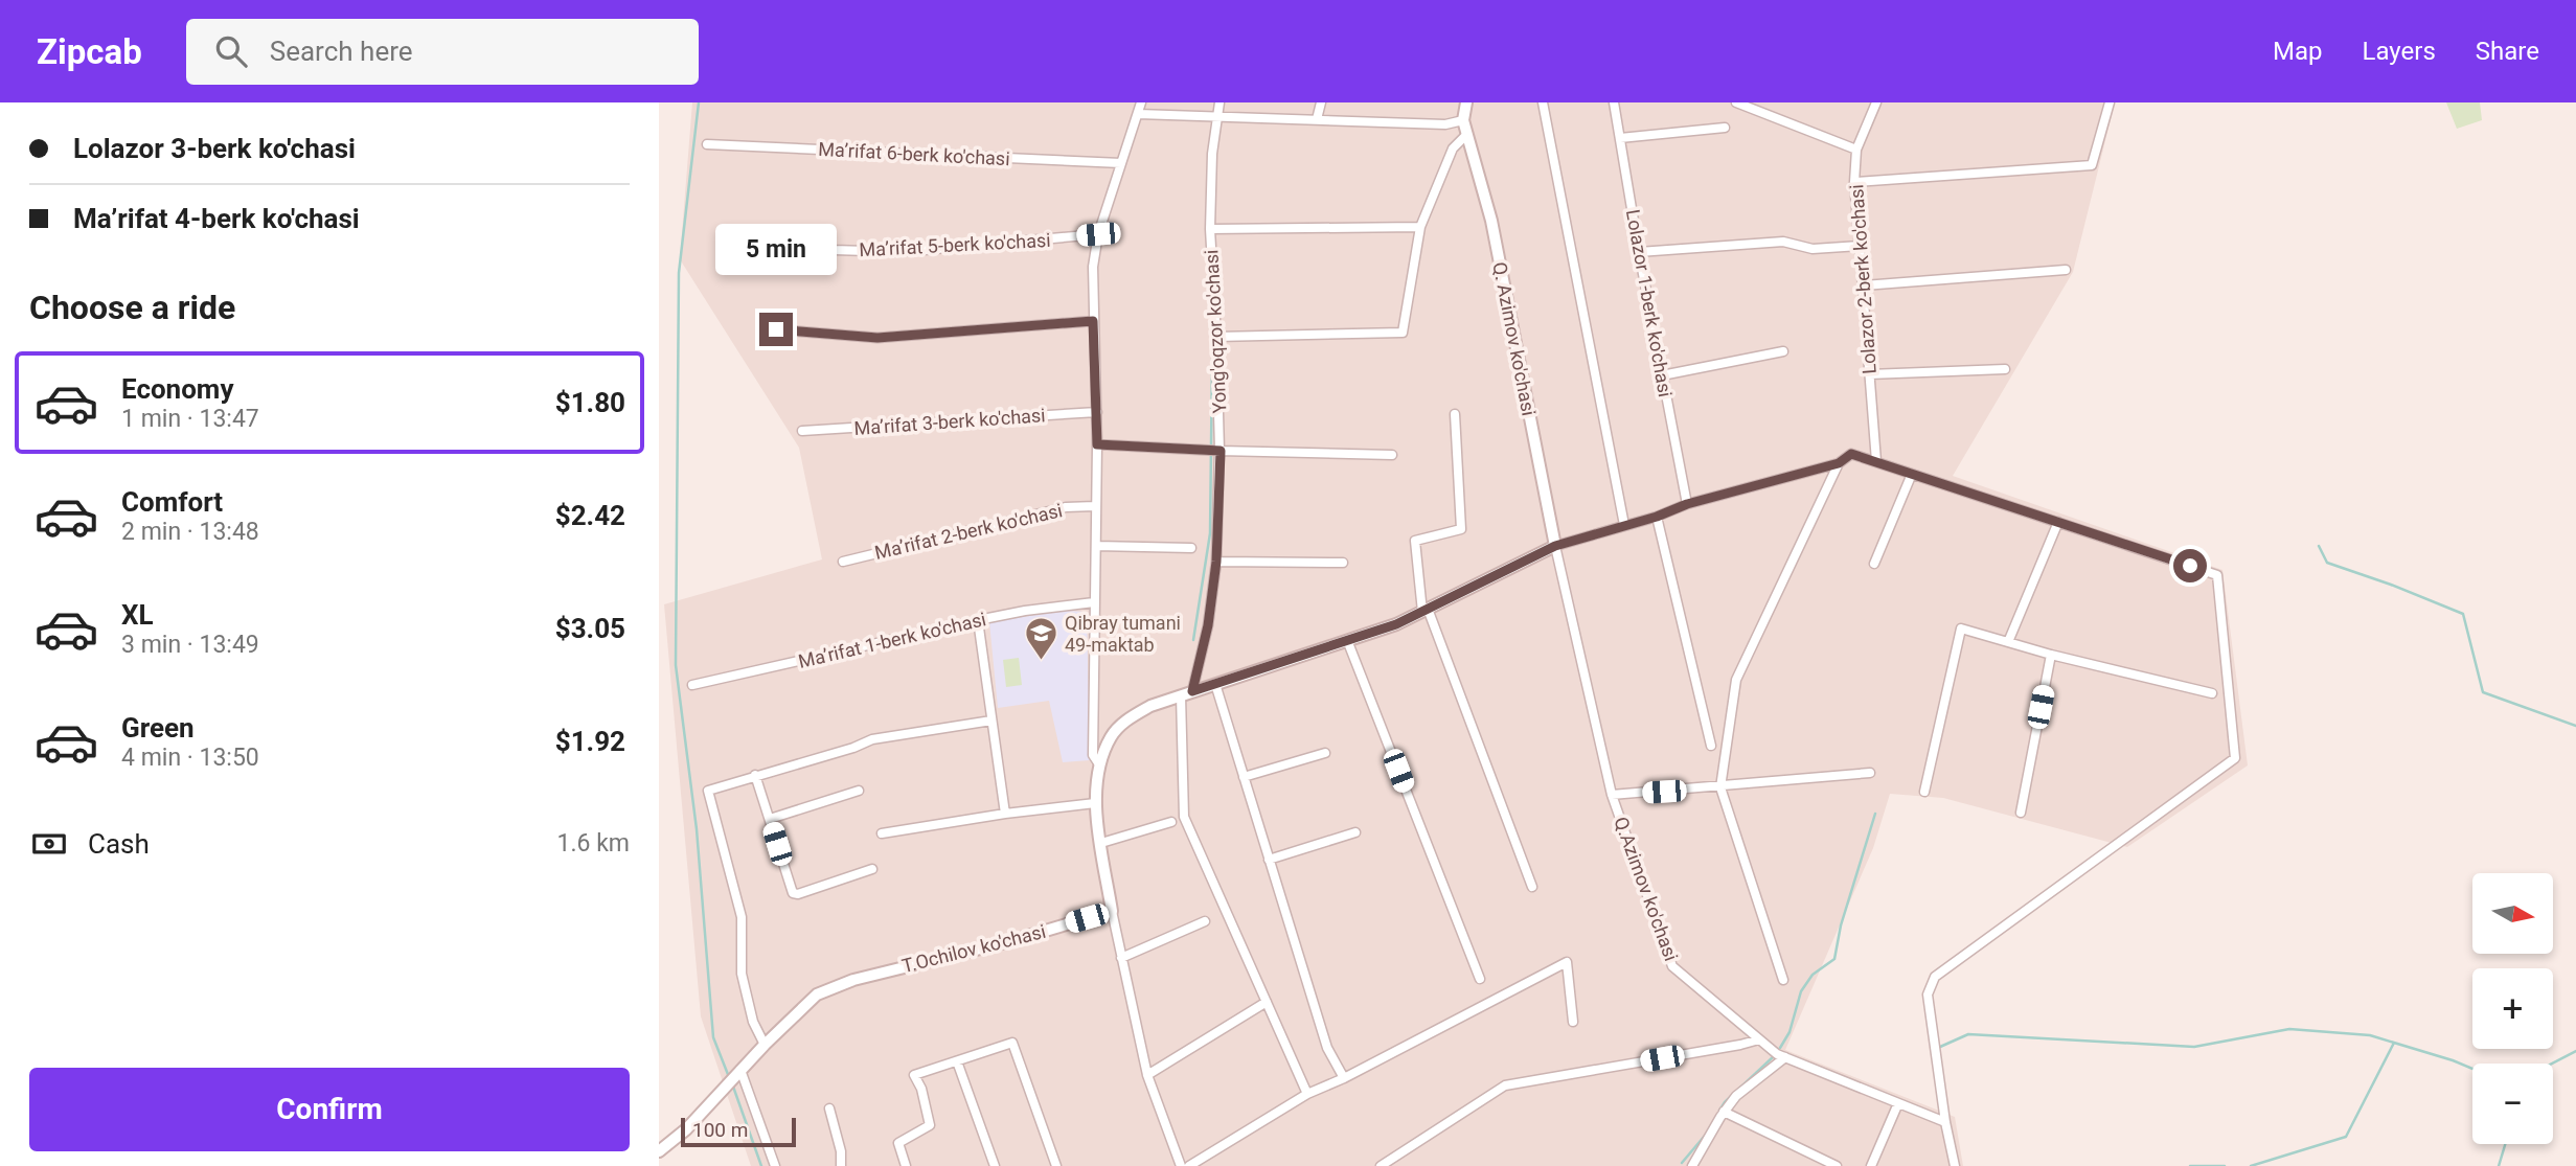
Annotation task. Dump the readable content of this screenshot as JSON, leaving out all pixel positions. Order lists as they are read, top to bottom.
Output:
{
  "streets": {
    "main road": ["Q. Azimov ko'chasi", "T.Ochilov ko'chasi"],
    "street": [
      "Ma’rifat 6-berk ko'chasi",
      "Ma’rifat 5-berk ko'chasi",
      "Lolazor 2-berk ko'chasi",
      "Lolazor 1-berk ko'chasi",
      "Yong'oqzor ko'chasi",
      "Ma’rifat 3-berk ko'chasi",
      "Ma’rifat 2-berk ko'chasi",
      "Ma’rifat 1-berk ko'chasi",
      "Q.Azimov ko'chasi"
    ]
  },
  "crossings": [
    ["Q. Azimov ko'chasi", "Q.Azimov ko'chasi"]
  ],
  "places": {
    "school or university": ["Qibray tumani 49-maktab"]
  },
  "scale_bar": "100 m",
  "north": "right",
  "page": {
    "header": "Zipcab",
    "search": "Search here",
    "nav": ["Map", "Layers", "Share"],
    "banner": ["Lolazor 3-berk ko'chasi", "Ma’rifat 4-berk ko'chasi"],
    "bubble": "5 min",
    "heading": "Choose a ride",
    "list": [
      {
        "name": "Economy",
        "note": "1 min · 13:47",
        "value": "$1.80"
      },
      {
        "name": "Comfort",
        "note": "2 min · 13:48",
        "value": "$2.42"
      },
      {
        "name": "XL",
        "note": "3 min · 13:49",
        "value": "$3.05"
      },
      {
        "name": "Green",
        "note": "4 min · 13:50",
        "value": "$1.92"
      }
    ],
    "pay": ["Cash", "1.6 km"],
    "map_buttons": ["+", "−"],
    "buttons": "Confirm",
    "scale": "100 m"
  }
}
